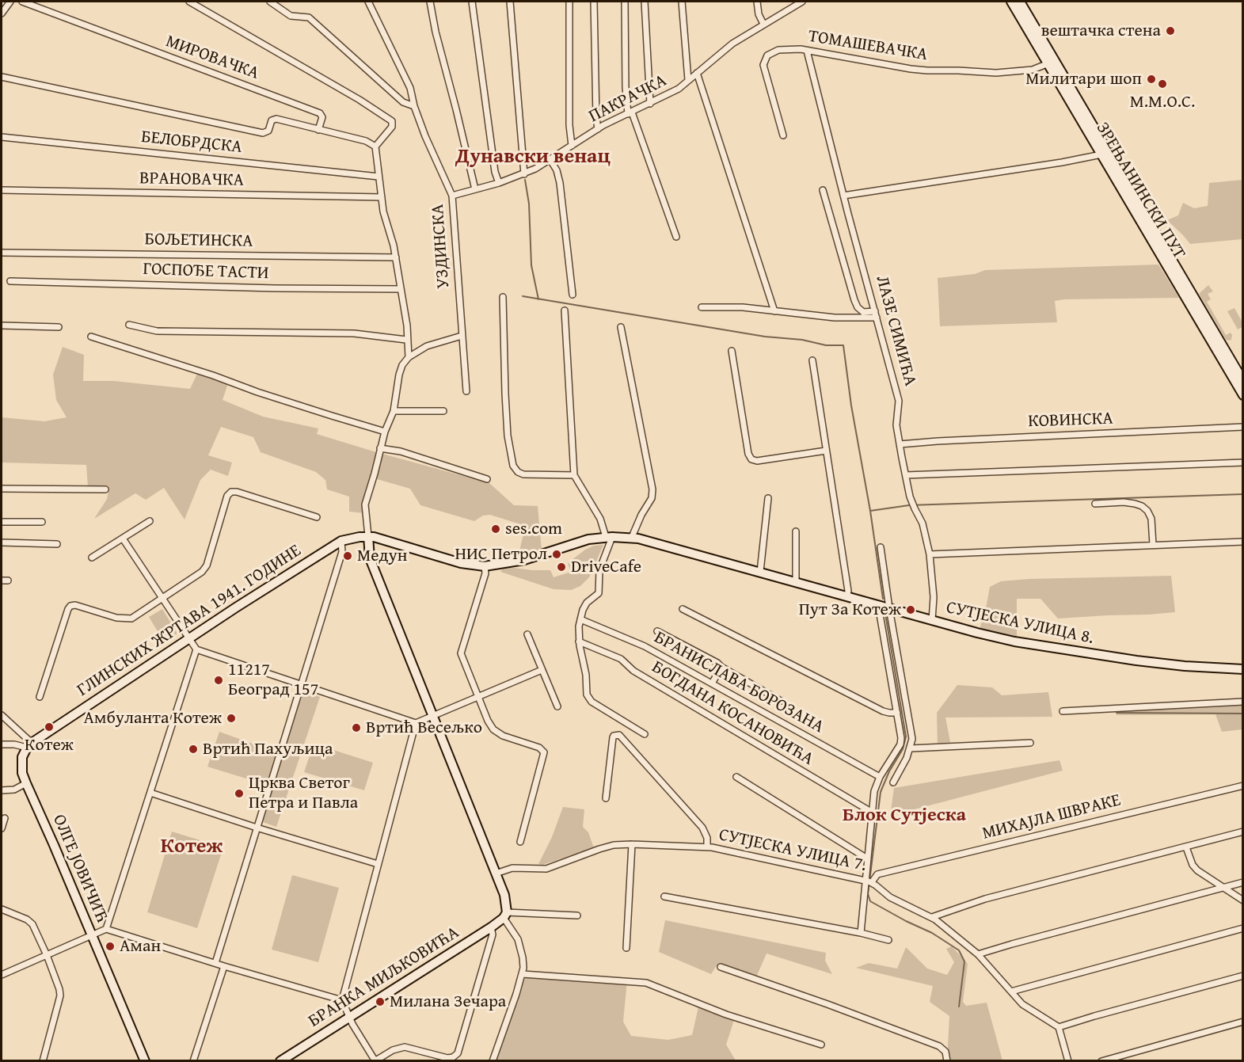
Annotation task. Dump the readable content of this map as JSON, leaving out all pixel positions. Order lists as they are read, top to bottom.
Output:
{
  "streets": {
    "street": [
      "ТОМАШЕВАЧКА",
      "МИРОВАЧКА",
      "ПАКРАЧКА",
      "БЕЛОБРДСКА",
      "ВРАНОВАЧКА",
      "ЗРЕЊАНИНСКИ ПУТ",
      "БОЉЕТИНСКА",
      "УЗДИНСКА",
      "ГОСПОЂЕ ТАСТИ",
      "ЛАЗЕ СИМИЋА",
      "КОВИНСКА",
      "ГЛИНСКИХ ЖРТАВА 1941. ГОДИНЕ",
      "СУТЈЕСКА УЛИЦА 8.",
      "БРАНИСЛАВА БОРОЗАНА",
      "БОГДАНА КОСАНОВИЋА",
      "МИХАЈЛА ШВРАКЕ",
      "СУТЈЕСКА УЛИЦА 7.",
      "ОЛГЕ ЈОВИЧИЋ",
      "БРАНКА МИЉКОВИЋА"
    ]
  },
  "crossings": [
    ["ТОМАШЕВАЧКА", "ЗРЕЊАНИНСКИ ПУТ"],
    ["ТОМАШЕВАЧКА", "ЛАЗЕ СИМИЋА"],
    ["ПАКРАЧКА", "УЗДИНСКА"],
    ["ЛАЗЕ СИМИЋА", "КОВИНСКА"],
    ["ЛАЗЕ СИМИЋА", "СУТЈЕСКА УЛИЦА 8."],
    ["ГЛИНСКИХ ЖРТАВА 1941. ГОДИНЕ", "СУТЈЕСКА УЛИЦА 8."],
    ["ГЛИНСКИХ ЖРТАВА 1941. ГОДИНЕ", "ОЛГЕ ЈОВИЧИЋ"],
    ["МИХАЈЛА ШВРАКЕ", "СУТЈЕСКА УЛИЦА 7."]
  ],
  "districts": ["Дунавски венац", "Блок Сутјеска", "Котеж"],
  "places": [
    "вештачка стена",
    "Милитари шоп",
    "M.M.O.C.",
    "ses.com",
    "НИС Петрол",
    "Медун",
    "DriveCafe",
    "Пут За Котеж",
    "11217 Београд 157",
    "Амбуланта Котеж",
    "Котеж",
    "Вртић Весељко",
    "Вртић Пахуљица",
    "Црква Светог Петра и Павла",
    "Аман",
    "Милана Зечара"
  ]
}
